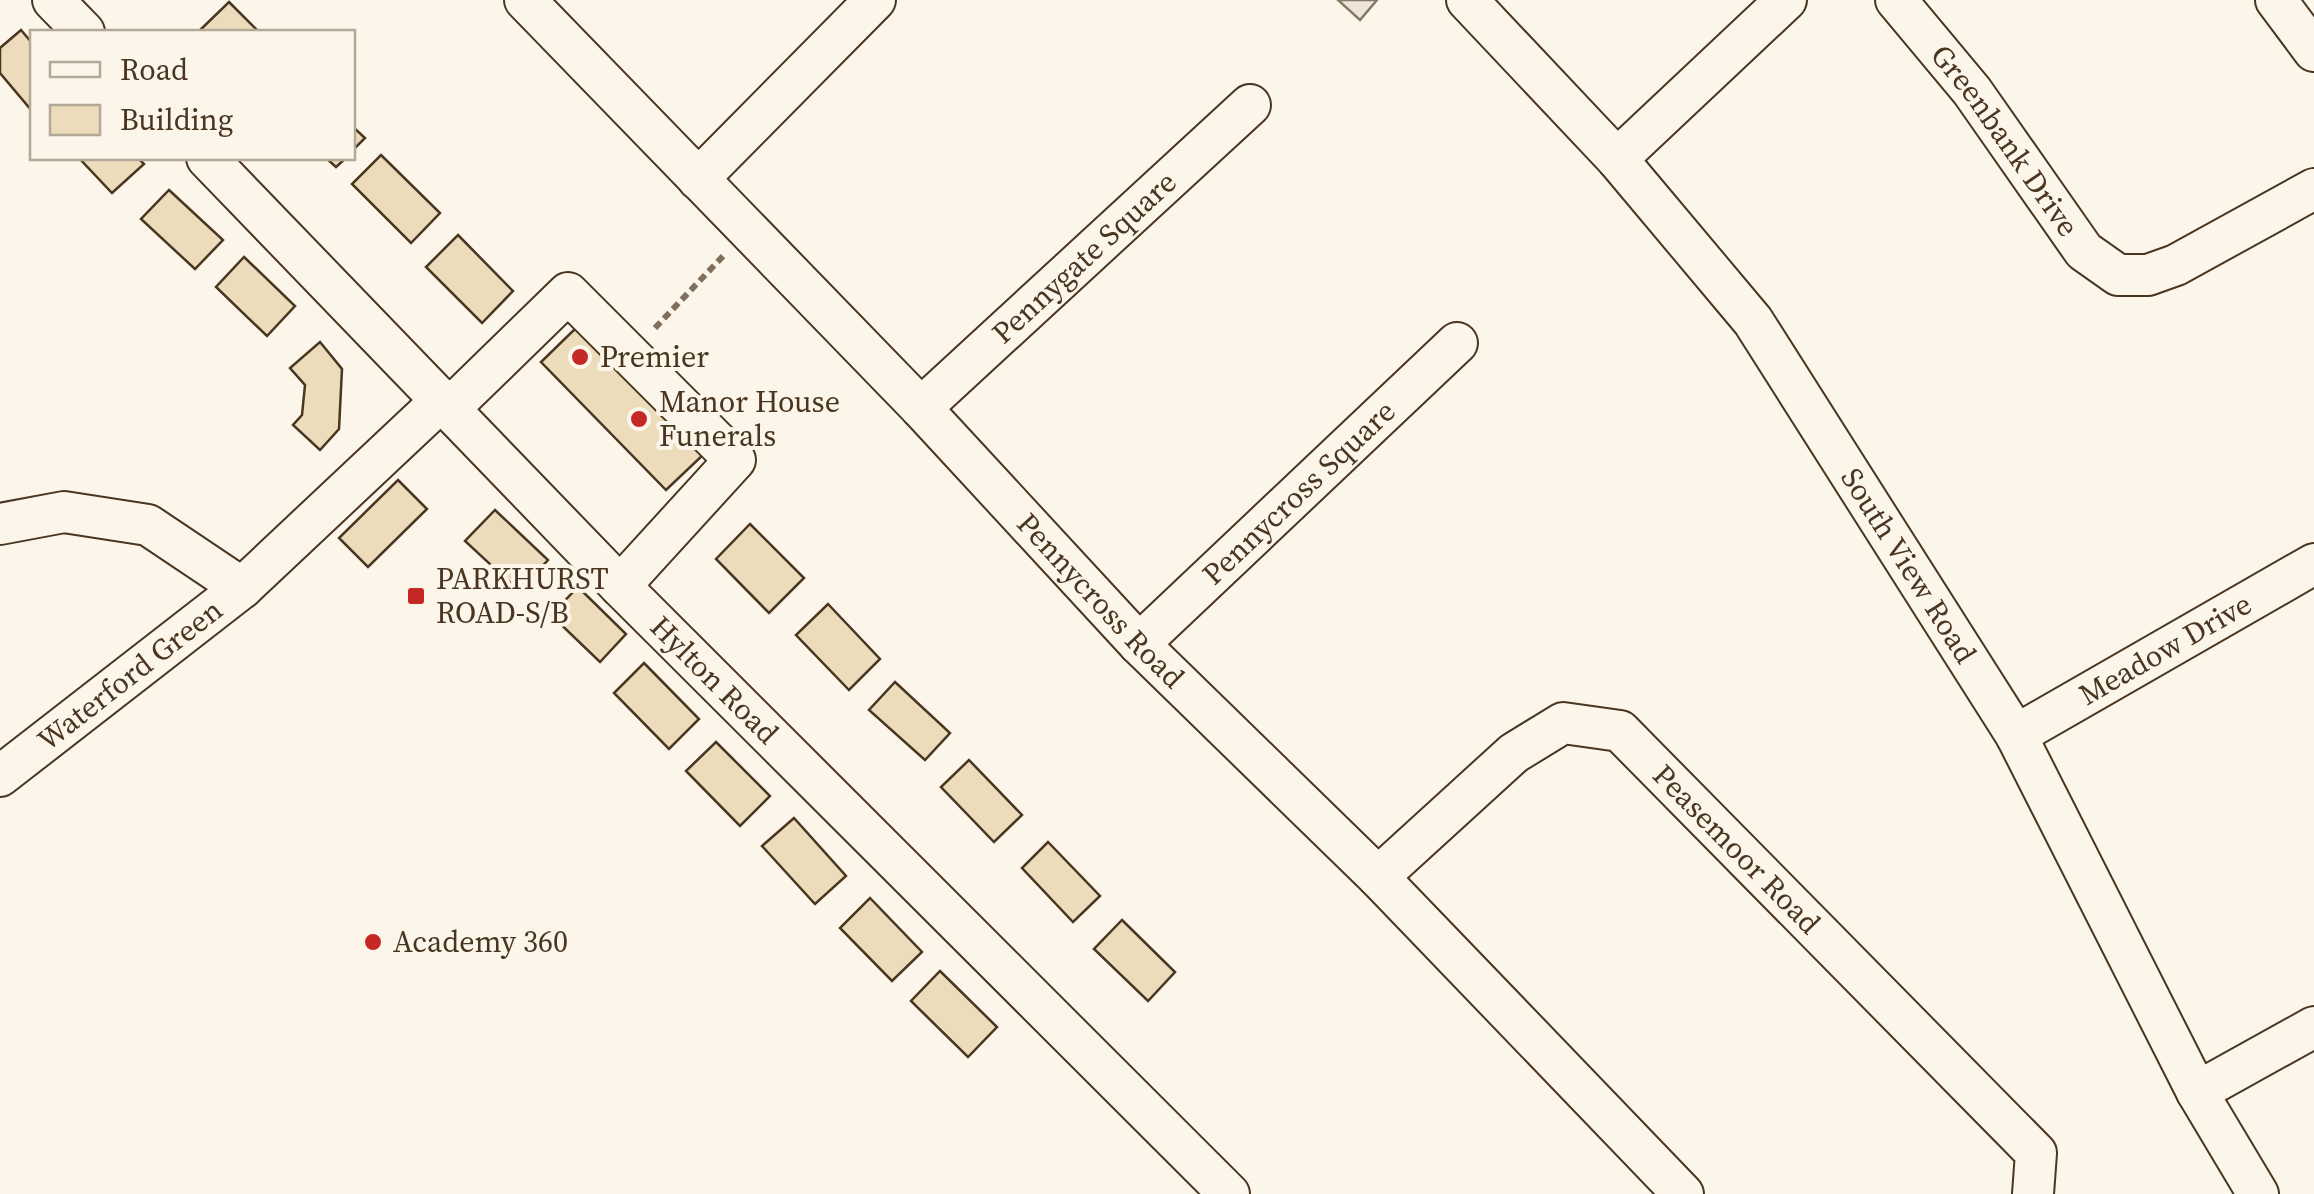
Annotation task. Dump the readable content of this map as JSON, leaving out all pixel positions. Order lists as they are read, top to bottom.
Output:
{
  "streets": {
    "street": [
      "Greenbank Drive",
      "Pennygate Square",
      "Pennycross Square",
      "South View Road",
      "Pennycross Road",
      "Meadow Drive",
      "Waterford Green",
      "Hylton Road",
      "Peasemoor Road"
    ]
  },
  "crossings": [
    ["Pennygate Square", "Pennycross Road"],
    ["Pennycross Square", "Pennycross Road"],
    ["South View Road", "Meadow Drive"],
    ["Pennycross Road", "Peasemoor Road"]
  ],
  "places": {
    "other": ["Premier", "Manor House Funerals", "Academy 360"],
    "transit": ["PARKHURST ROAD-S/B"]
  },
  "legend": ["Road", "Building"]
}
